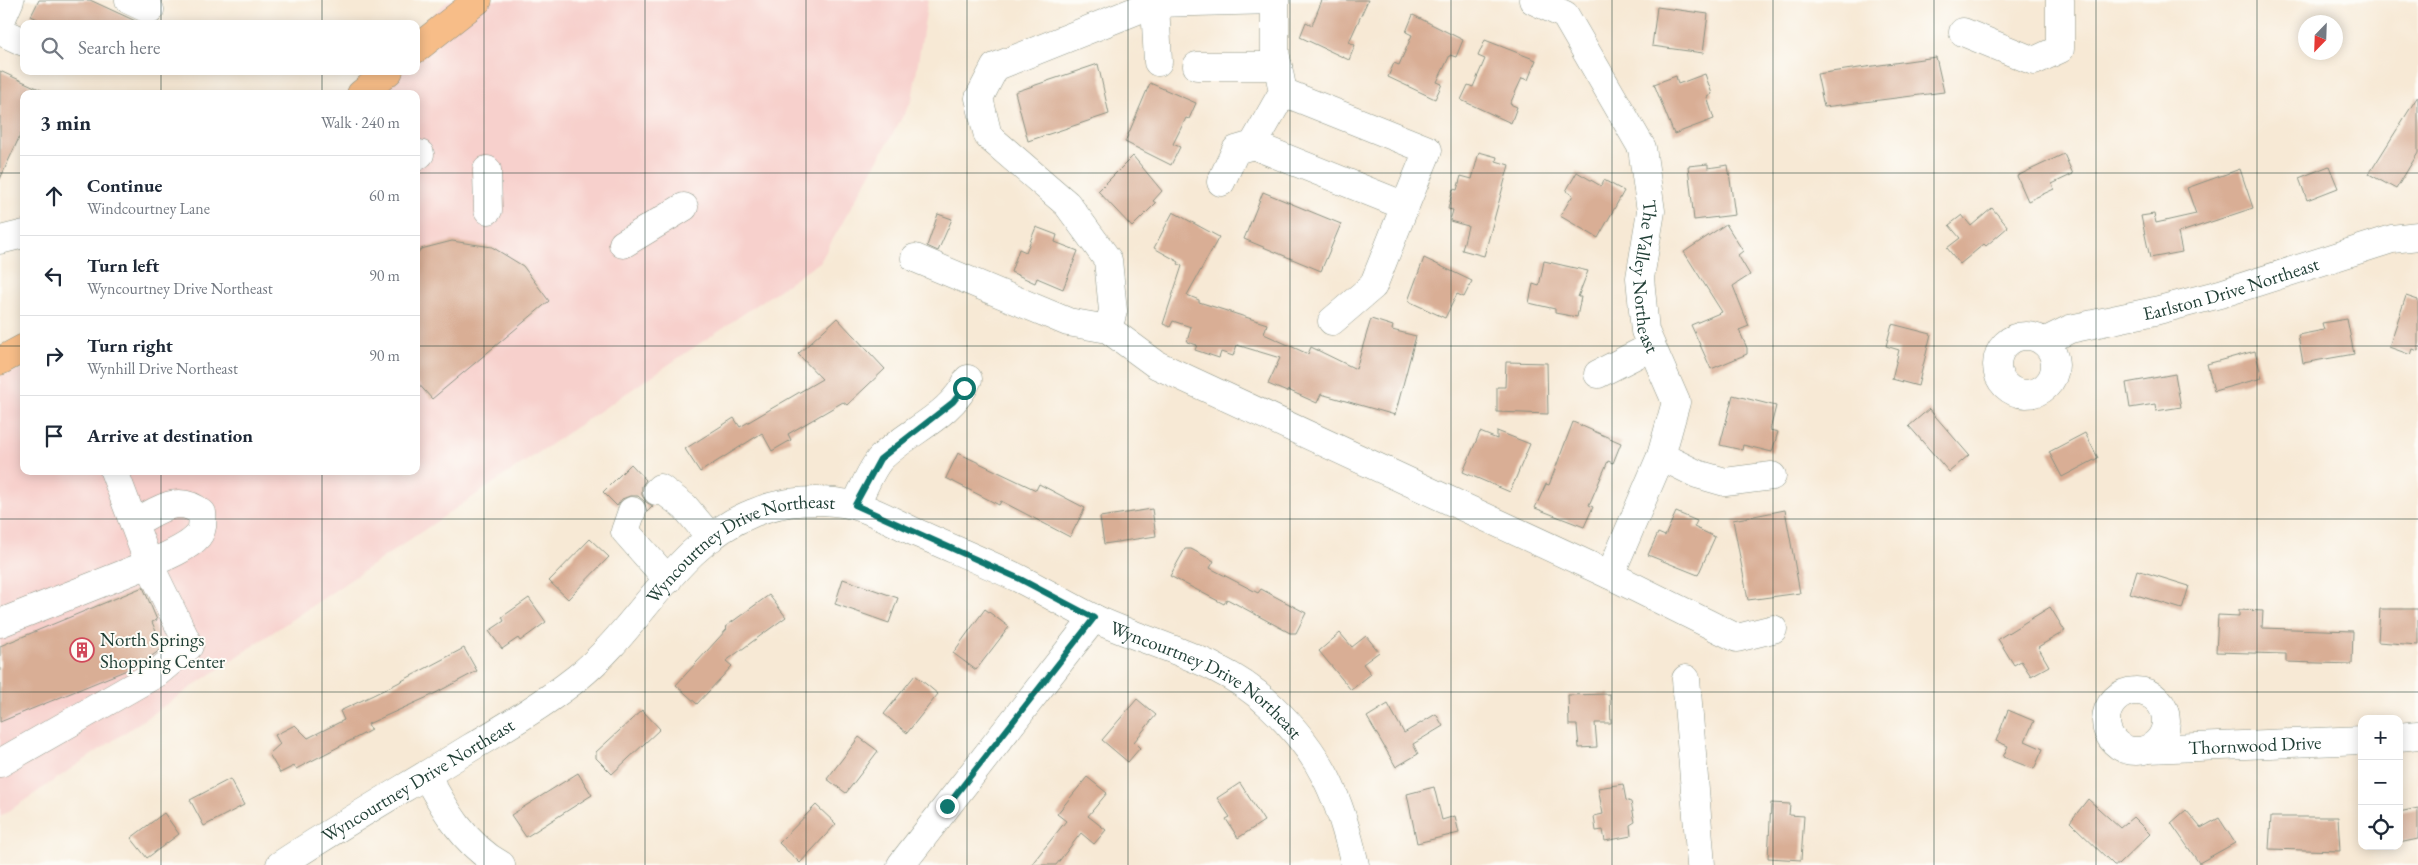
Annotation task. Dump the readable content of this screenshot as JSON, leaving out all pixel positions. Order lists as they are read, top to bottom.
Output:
{
  "streets": {
    "street": [
      "The Valley Northeast",
      "Earlston Drive Northeast",
      "Wyncourtney Drive Northeast",
      "Thornwood Drive"
    ]
  },
  "places": {
    "building": ["North Springs Shopping Center"]
  },
  "north": "bottom left",
  "page": {
    "search": "Search here",
    "heading": ["3 min", "Walk · 240 m"],
    "list": [
      ["Continue", "Windcourtney Lane", "60 m"],
      ["Turn left", "Wyncourtney Drive Northeast", "90 m"],
      ["Turn right", "Wynhill Drive Northeast", "90 m"],
      "Arrive at destination"
    ],
    "map_buttons": ["+", "−"]
  }
}
